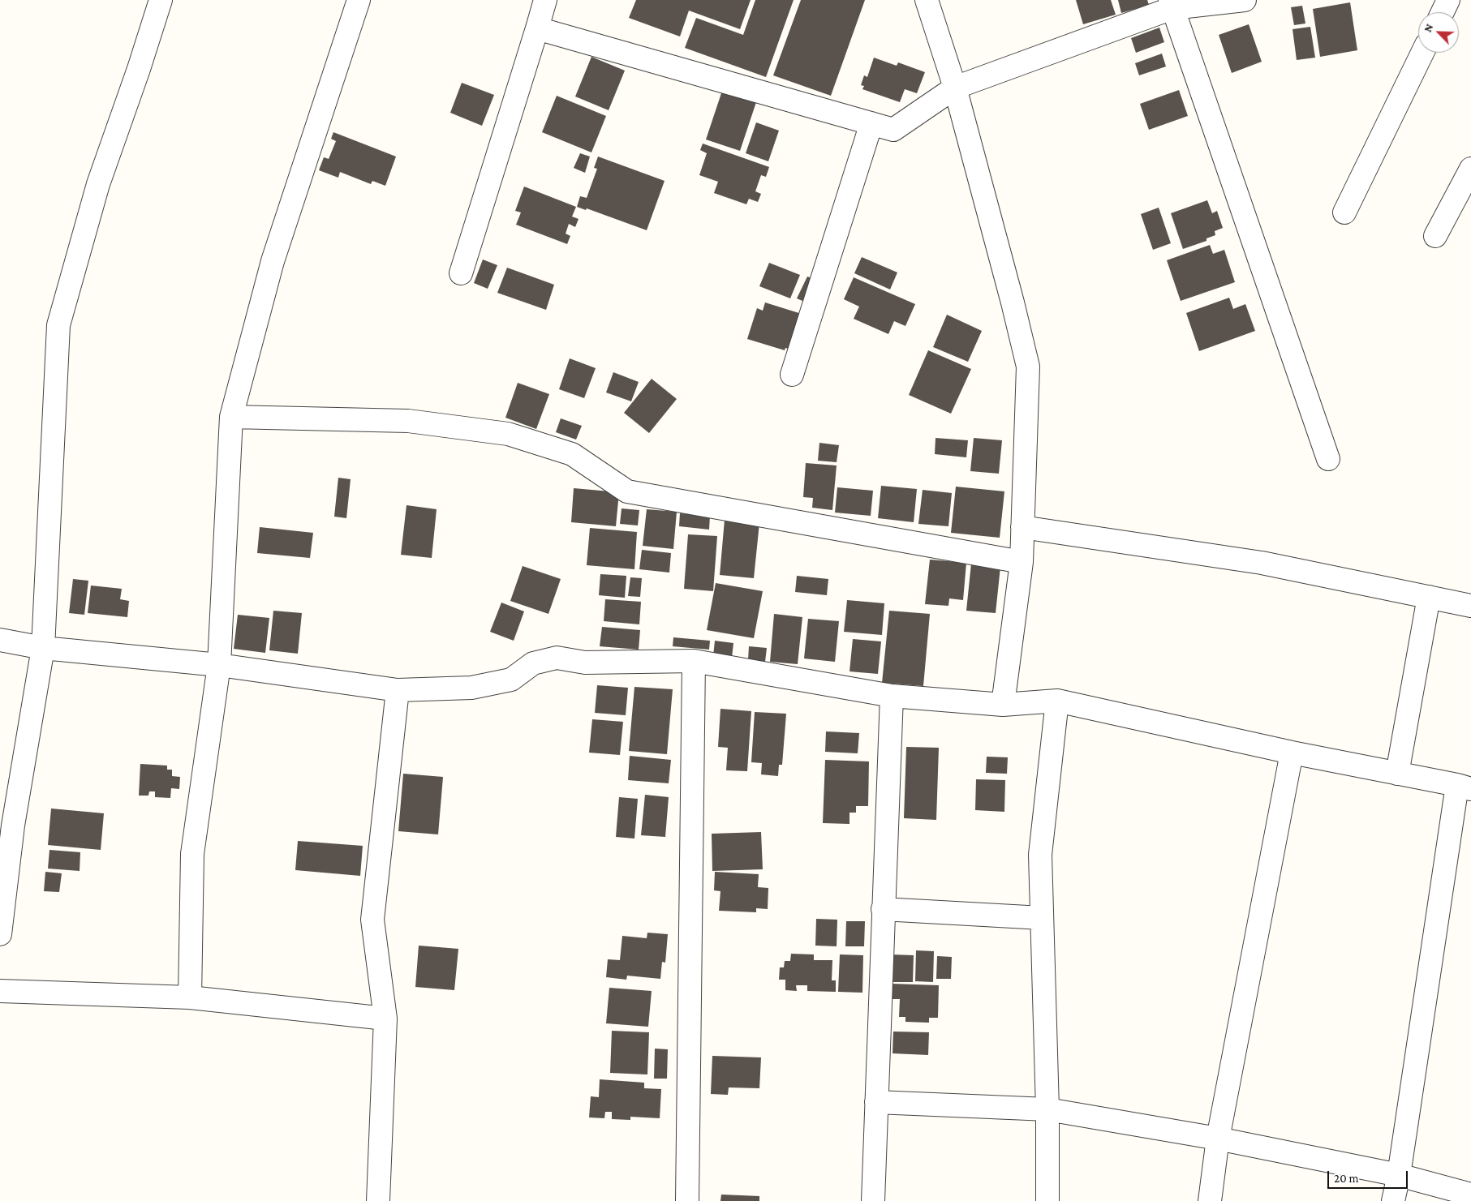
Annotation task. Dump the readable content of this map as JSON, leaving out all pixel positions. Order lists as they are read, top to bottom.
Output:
{
  "scale_bar": "20 m",
  "north": "top left"
}
